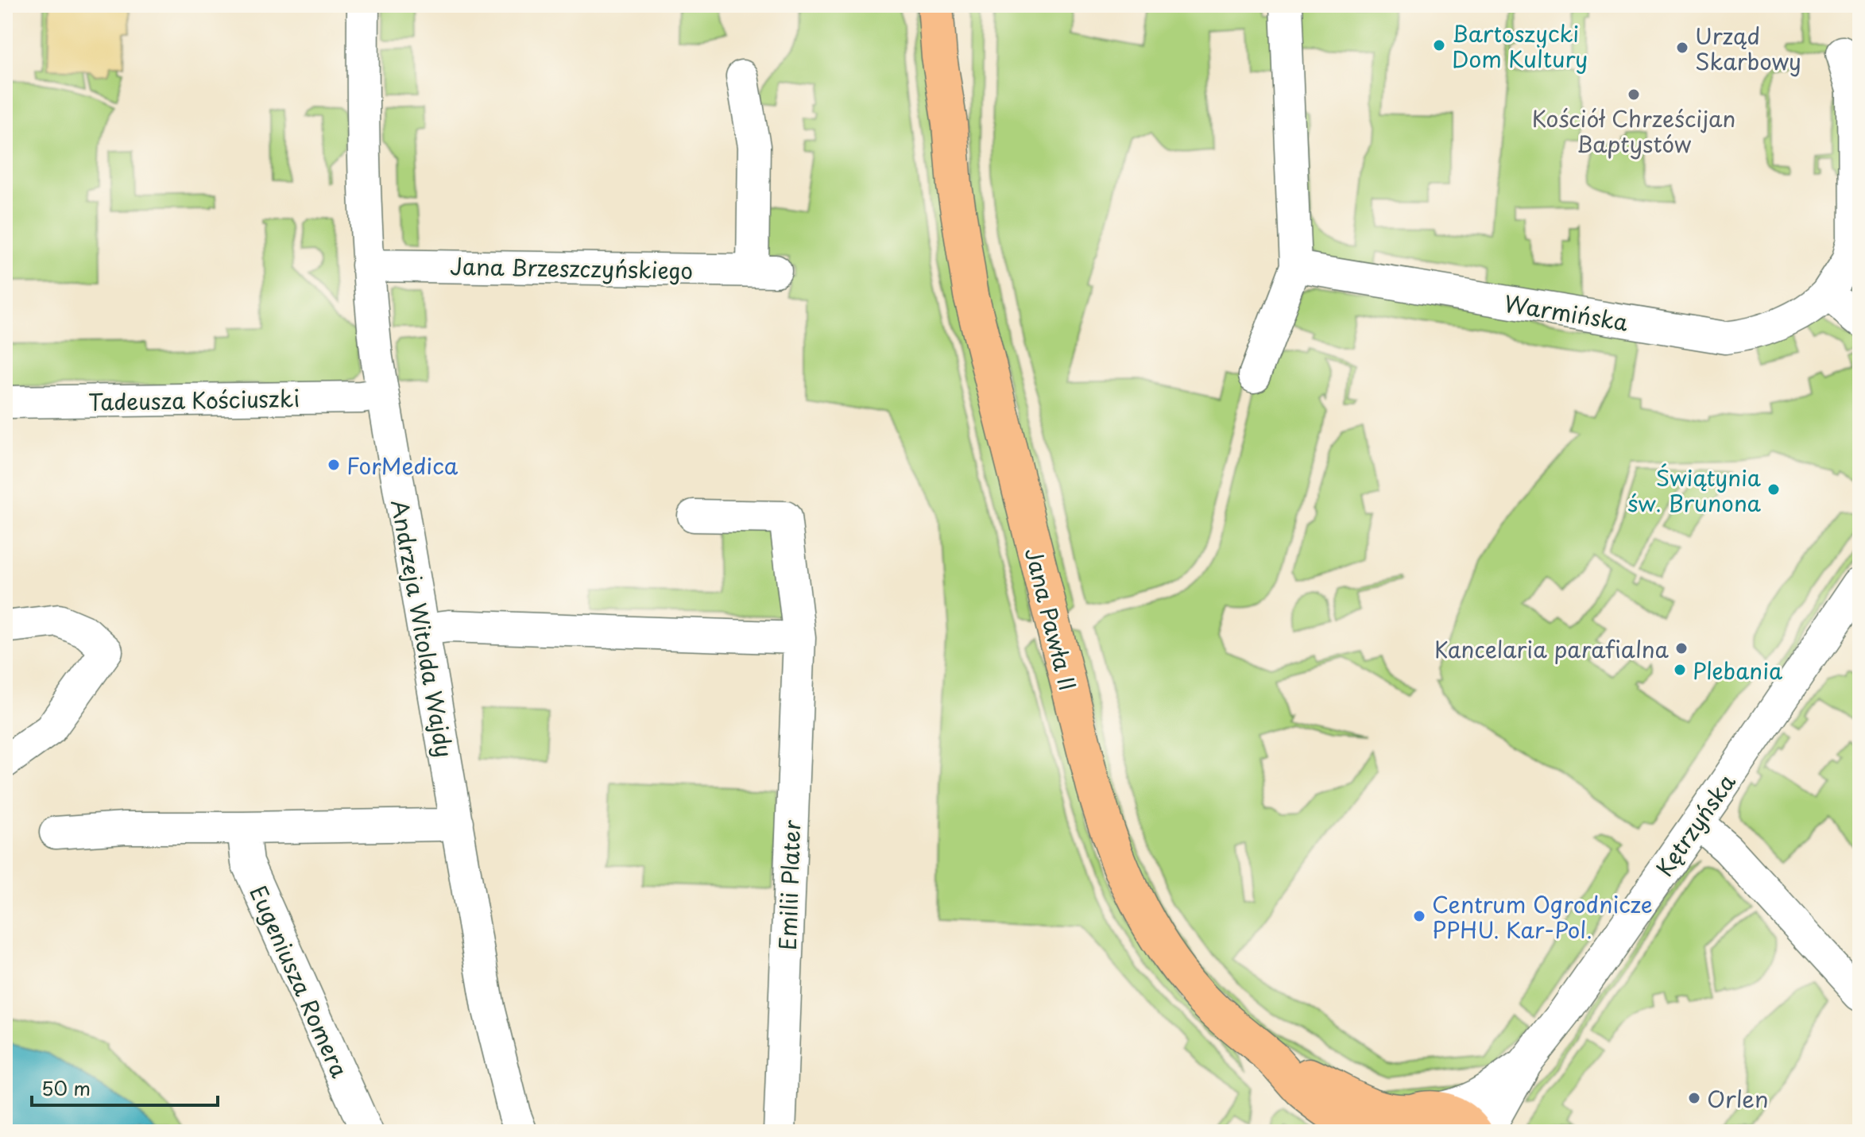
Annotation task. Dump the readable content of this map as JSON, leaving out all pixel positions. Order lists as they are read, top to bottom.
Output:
{
  "streets": {
    "main road": ["Jana Pawła II"],
    "street": [
      "Jana Brzeszczyńskiego",
      "Warmińska",
      "Tadeusza Kościuszki",
      "Andrzeja Witolda Wajdy",
      "Kętrzyńska",
      "Emilii Plater",
      "Eugeniusza Romera"
    ]
  },
  "crossings": [
    ["Jana Brzeszczyńskiego", "Andrzeja Witolda Wajdy"],
    ["Tadeusza Kościuszki", "Andrzeja Witolda Wajdy"],
    ["Jana Pawła II", "Kętrzyńska"]
  ],
  "places": [
    "Bartoszycki Dom Kultury",
    "Urząd Skarbowy",
    "Kościół Chrześcijan Baptystów",
    "ForMedica",
    "Świątynia św. Brunona",
    "Kancelaria parafialna",
    "Plebania",
    "Centrum Ogrodnicze PPHU. Kar-Pol.",
    "Orlen"
  ],
  "scale_bar": "50 m"
}
